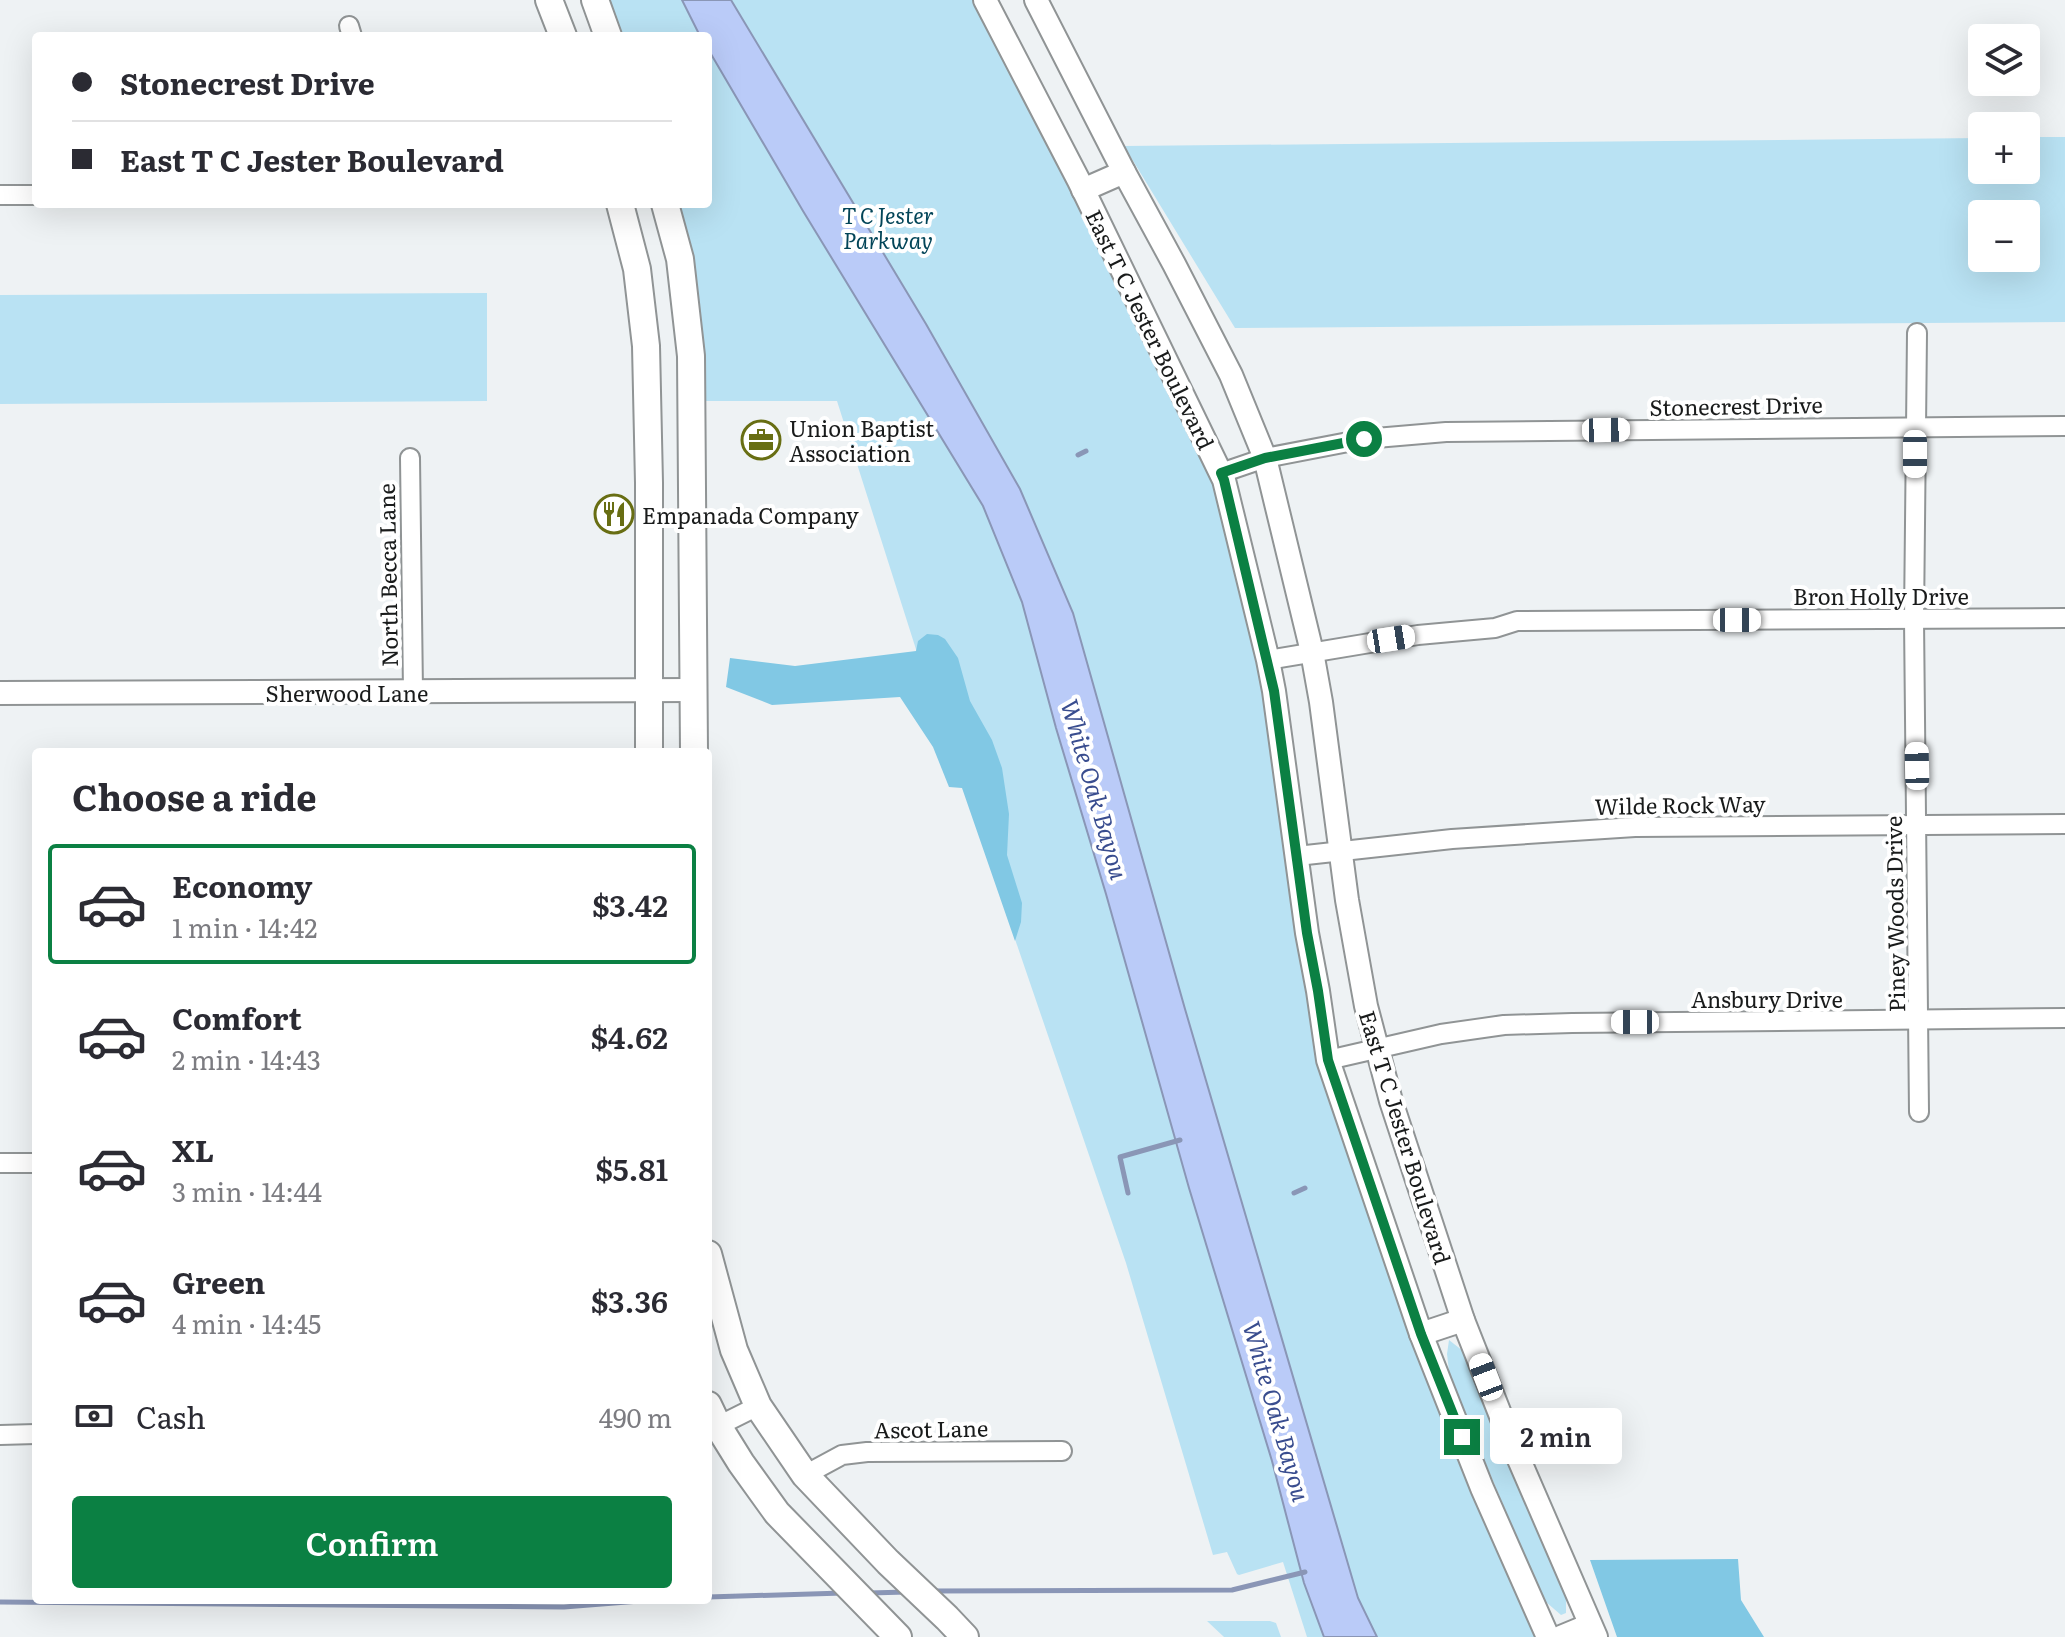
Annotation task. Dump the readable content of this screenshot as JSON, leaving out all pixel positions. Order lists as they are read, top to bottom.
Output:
{
  "streets": {
    "street": [
      "East T C Jester Boulevard",
      "Stonecrest Drive",
      "North Becca Lane",
      "Bron Holly Drive",
      "Sherwood Lane",
      "Wilde Rock Way",
      "Piney Woods Drive",
      "Ansbury Drive",
      "Ascot Lane"
    ]
  },
  "crossings": [
    ["East T C Jester Boulevard", "Stonecrest Drive"],
    ["East T C Jester Boulevard", "Bron Holly Drive"],
    ["East T C Jester Boulevard", "Wilde Rock Way"],
    ["East T C Jester Boulevard", "Ansbury Drive"],
    ["Stonecrest Drive", "Piney Woods Drive"],
    ["North Becca Lane", "Sherwood Lane"],
    ["Bron Holly Drive", "Piney Woods Drive"],
    ["Wilde Rock Way", "Piney Woods Drive"],
    ["Piney Woods Drive", "Ansbury Drive"]
  ],
  "water": ["White Oak Bayou"],
  "parks": ["T C Jester Parkway"],
  "places": {
    "office": ["Union Baptist Association"],
    "restaurant": ["Empanada Company"]
  },
  "page": {
    "map_buttons": ["+", "−"],
    "banner": ["Stonecrest Drive", "East T C Jester Boulevard"],
    "heading": "Choose a ride",
    "list": [
      {
        "name": "Economy",
        "note": "1 min · 14:42",
        "value": "$3.42"
      },
      {
        "name": "Comfort",
        "note": "2 min · 14:43",
        "value": "$4.62"
      },
      {
        "name": "XL",
        "note": "3 min · 14:44",
        "value": "$5.81"
      },
      {
        "name": "Green",
        "note": "4 min · 14:45",
        "value": "$3.36"
      }
    ],
    "pay": ["Cash", "490 m"],
    "bubble": "2 min",
    "buttons": "Confirm"
  }
}
